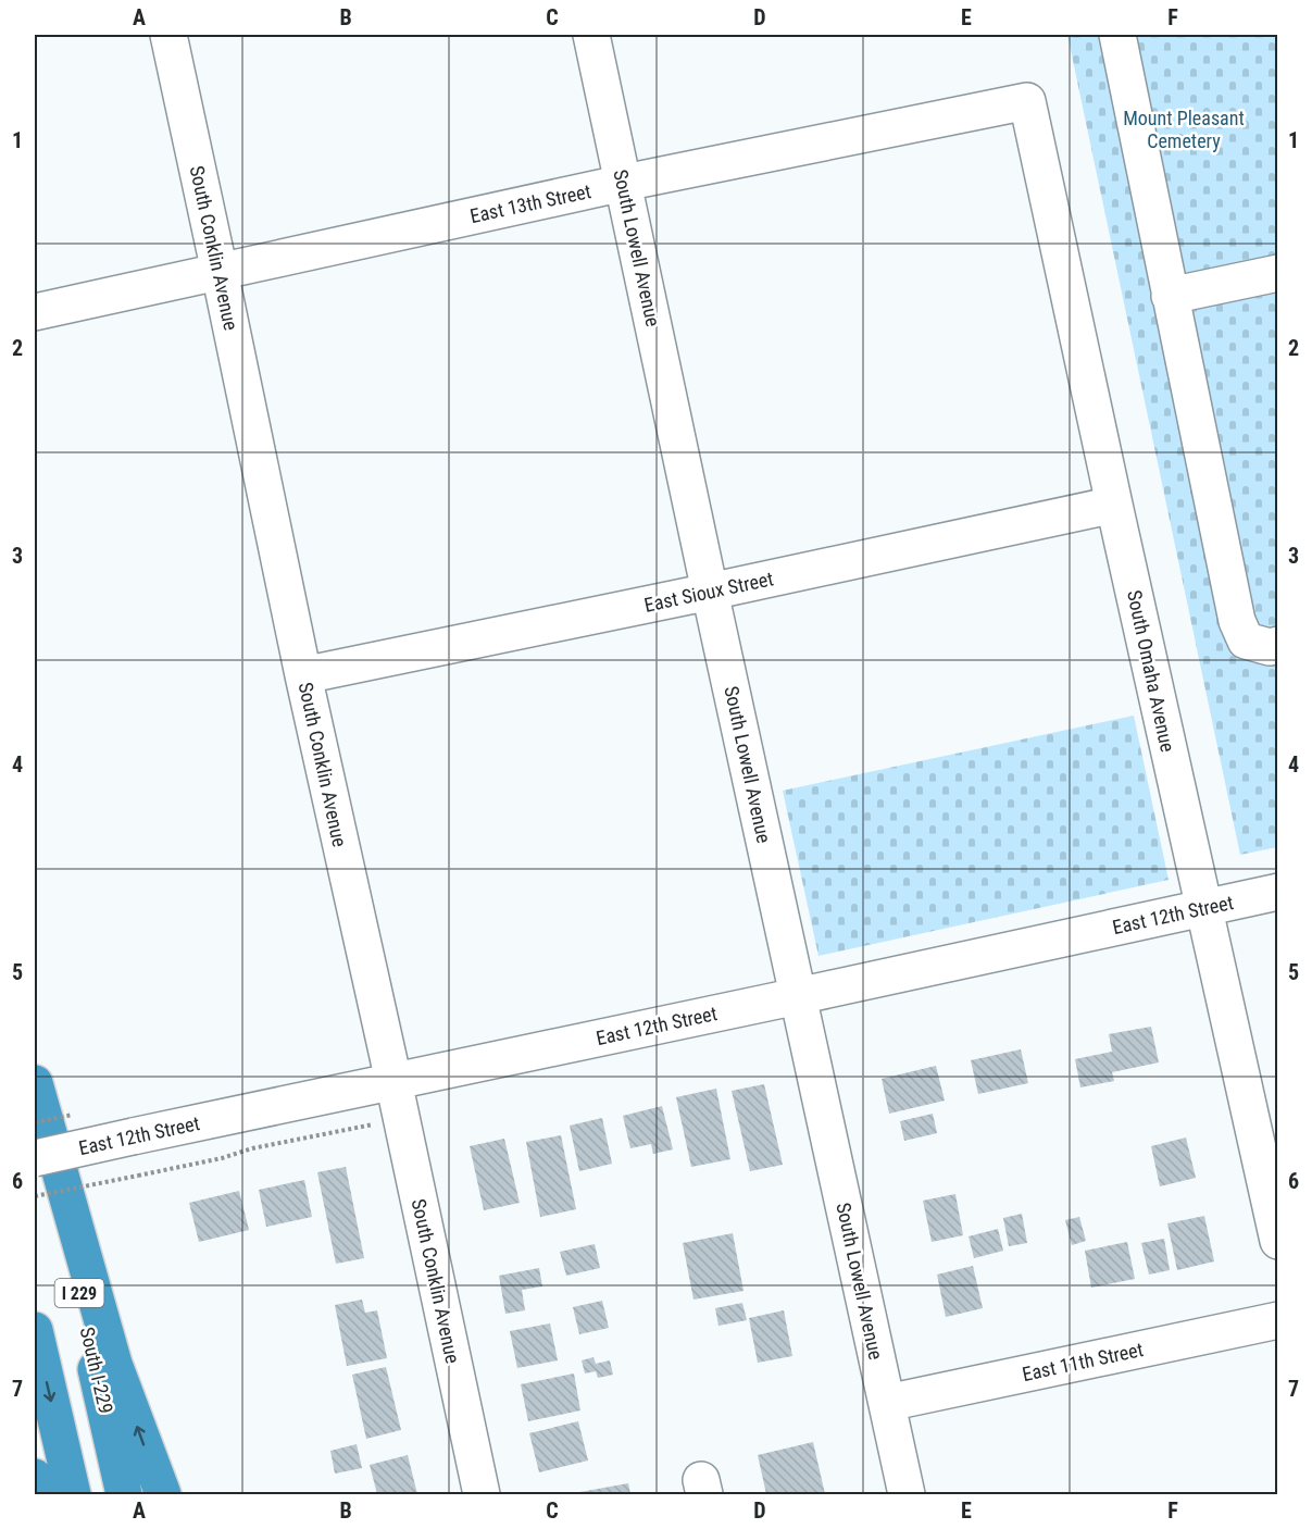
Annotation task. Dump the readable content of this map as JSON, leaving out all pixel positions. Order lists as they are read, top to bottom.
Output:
{
  "streets": {
    "highway": ["I 229", "South I-229"],
    "street": [
      "East 13th Street",
      "South Conklin Avenue",
      "South Lowell Avenue",
      "East Sioux Street",
      "South Omaha Avenue",
      "East 12th Street",
      "East 11th Street"
    ]
  },
  "crossings": [
    ["East 13th Street", "South Conklin Avenue"],
    ["East 13th Street", "South Lowell Avenue"],
    ["East 13th Street", "South Omaha Avenue"],
    ["South Conklin Avenue", "East Sioux Street"],
    ["South Conklin Avenue", "East 12th Street"],
    ["South Lowell Avenue", "East Sioux Street"],
    ["South Lowell Avenue", "East 12th Street"],
    ["South Lowell Avenue", "East 11th Street"],
    ["East Sioux Street", "South Omaha Avenue"],
    ["South Omaha Avenue", "East 12th Street"]
  ],
  "parks": ["Mount Pleasant Cemetery"],
  "grid": {
    "columns": [
      "A",
      "B",
      "C",
      "D",
      "E",
      "F"
    ],
    "rows": [
      "1",
      "2",
      "3",
      "4",
      "5",
      "6",
      "7"
    ]
  }
}
